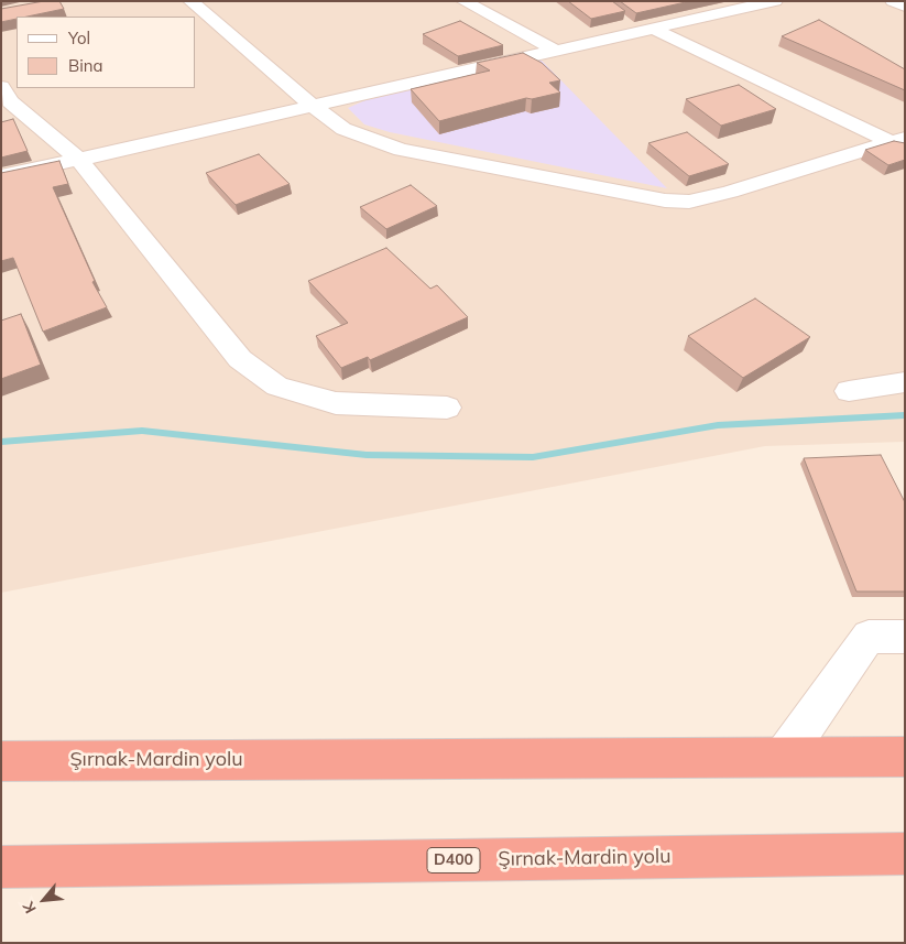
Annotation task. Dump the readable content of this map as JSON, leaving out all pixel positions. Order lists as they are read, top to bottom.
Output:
{
  "streets": {
    "highway": ["Şırnak-Mardin yolu", "D400"]
  },
  "legend": ["Yol", "Bina"],
  "north": "bottom left"
}
